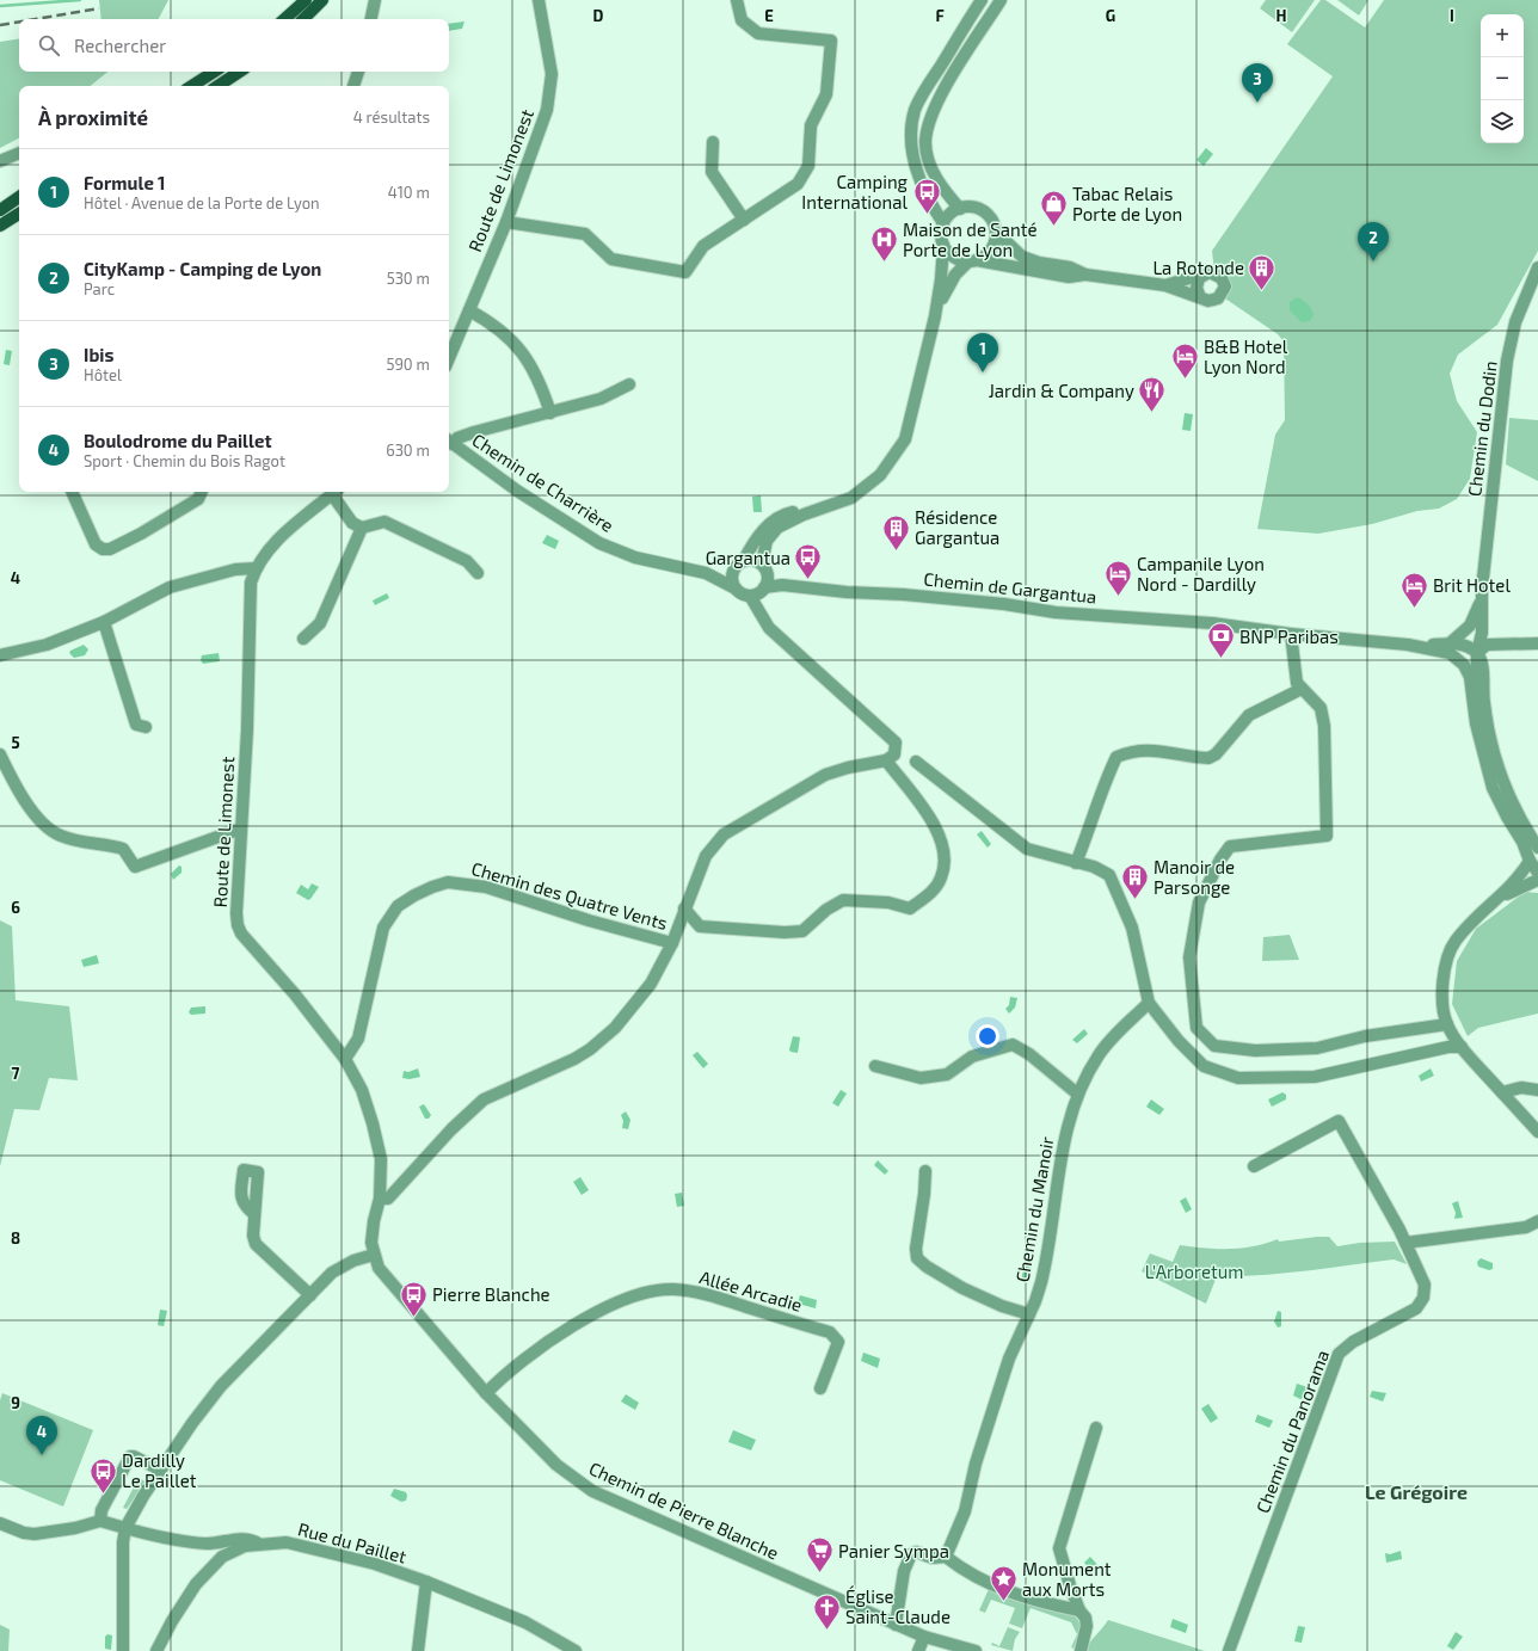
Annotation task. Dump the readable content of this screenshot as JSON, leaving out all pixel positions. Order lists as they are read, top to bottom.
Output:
{
  "streets": {
    "street": [
      "Route de Limonest",
      "Chemin du Dodin",
      "Chemin de Charrière",
      "Chemin de Gargantua",
      "Chemin des Quatre Vents",
      "Chemin du Manoir",
      "Allée Arcadie",
      "Chemin du Panorama",
      "Chemin de Pierre Blanche",
      "Rue du Paillet"
    ]
  },
  "crossings": [
    ["Route de Limonest", "Chemin des Quatre Vents"],
    ["Route de Limonest", "Chemin de Pierre Blanche"],
    ["Chemin de Charrière", "Chemin de Gargantua"],
    ["Allée Arcadie", "Chemin de Pierre Blanche"]
  ],
  "districts": ["Le Grégoire"],
  "parks": ["L'Arboretum"],
  "places": {
    "bus stop": [
      "Camping International",
      "Gargantua",
      "Pierre Blanche",
      "Dardilly Le Paillet"
    ],
    "shop": ["Tabac Relais Porte de Lyon"],
    "hospital": ["Maison de Santé Porte de Lyon"],
    "building": ["La Rotonde", "Résidence Gargantua", "Manoir de Parsonge"],
    "hotel": ["B&B Hotel Lyon Nord", "Campanile Lyon Nord - Dardilly", "Brit Hotel"],
    "restaurant": ["Jardin & Company"],
    "bank": ["BNP Paribas"],
    "supermarket": ["Panier Sympa"],
    "place": ["Monument aux Morts"],
    "church": ["Église Saint-Claude"]
  },
  "page": {
    "map_buttons": ["+", "−"],
    "search": "Rechercher",
    "pins": [
      "3",
      "2",
      "1",
      "4"
    ],
    "heading": ["À proximité", "4 résultats"],
    "list": [
      {
        "mark": "1",
        "name": "Formule 1",
        "note": "Hôtel · Avenue de la Porte de Lyon",
        "value": "410 m"
      },
      {
        "mark": "2",
        "name": "CityKamp - Camping de Lyon",
        "note": "Parc",
        "value": "530 m"
      },
      {
        "mark": "3",
        "name": "Ibis",
        "note": "Hôtel",
        "value": "590 m"
      },
      {
        "mark": "4",
        "name": "Boulodrome du Paillet",
        "note": "Sport · Chemin du Bois Ragot",
        "value": "630 m"
      }
    ]
  },
  "grid": {
    "columns": [
      "D",
      "E",
      "F",
      "G",
      "H",
      "I"
    ],
    "rows": [
      "4",
      "5",
      "6",
      "7",
      "8",
      "9"
    ]
  }
}
